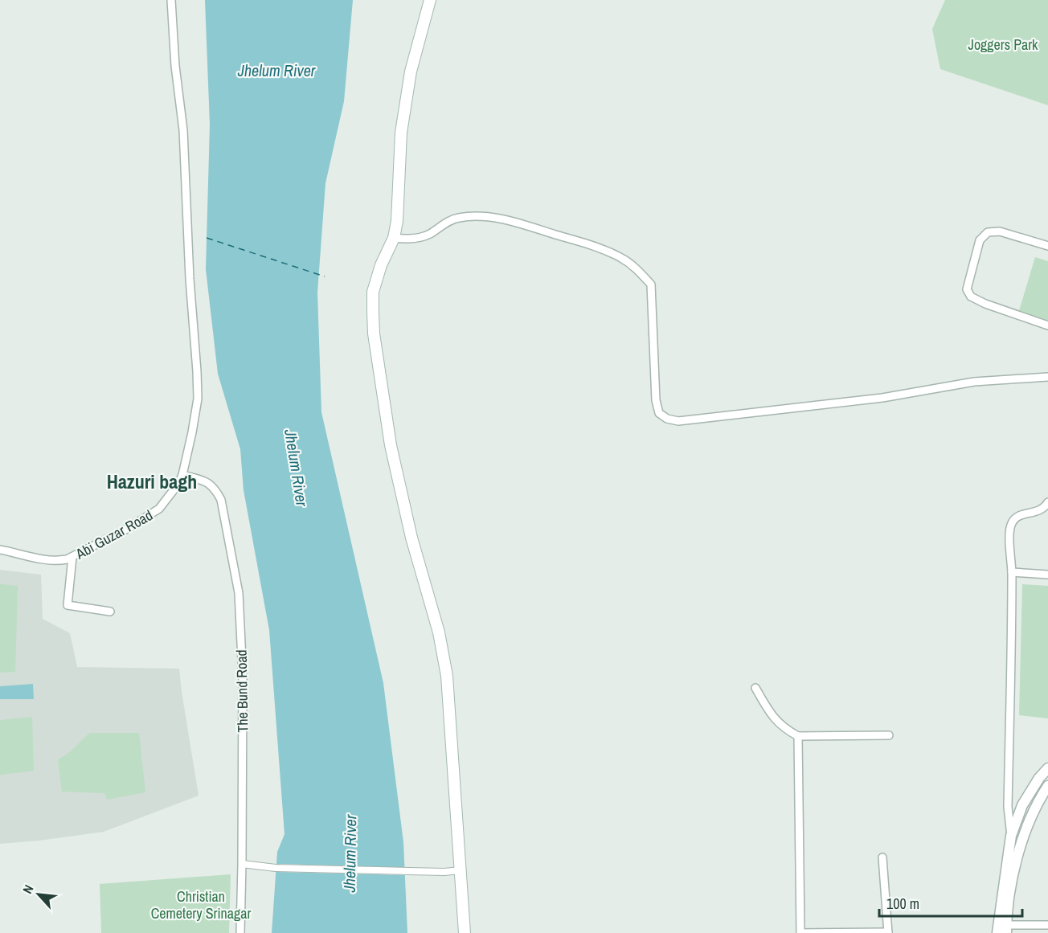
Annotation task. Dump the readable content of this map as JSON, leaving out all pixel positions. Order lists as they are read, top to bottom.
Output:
{
  "streets": {
    "street": ["Abi Guzar Road", "The Bund Road"]
  },
  "crossings": [
    ["Abi Guzar Road", "The Bund Road"]
  ],
  "districts": ["Hazuri bagh"],
  "water": ["Jhelum River"],
  "parks": ["Joggers Park", "Christian Cemetery Srinagar"],
  "scale_bar": "100 m",
  "north": "top left"
}
